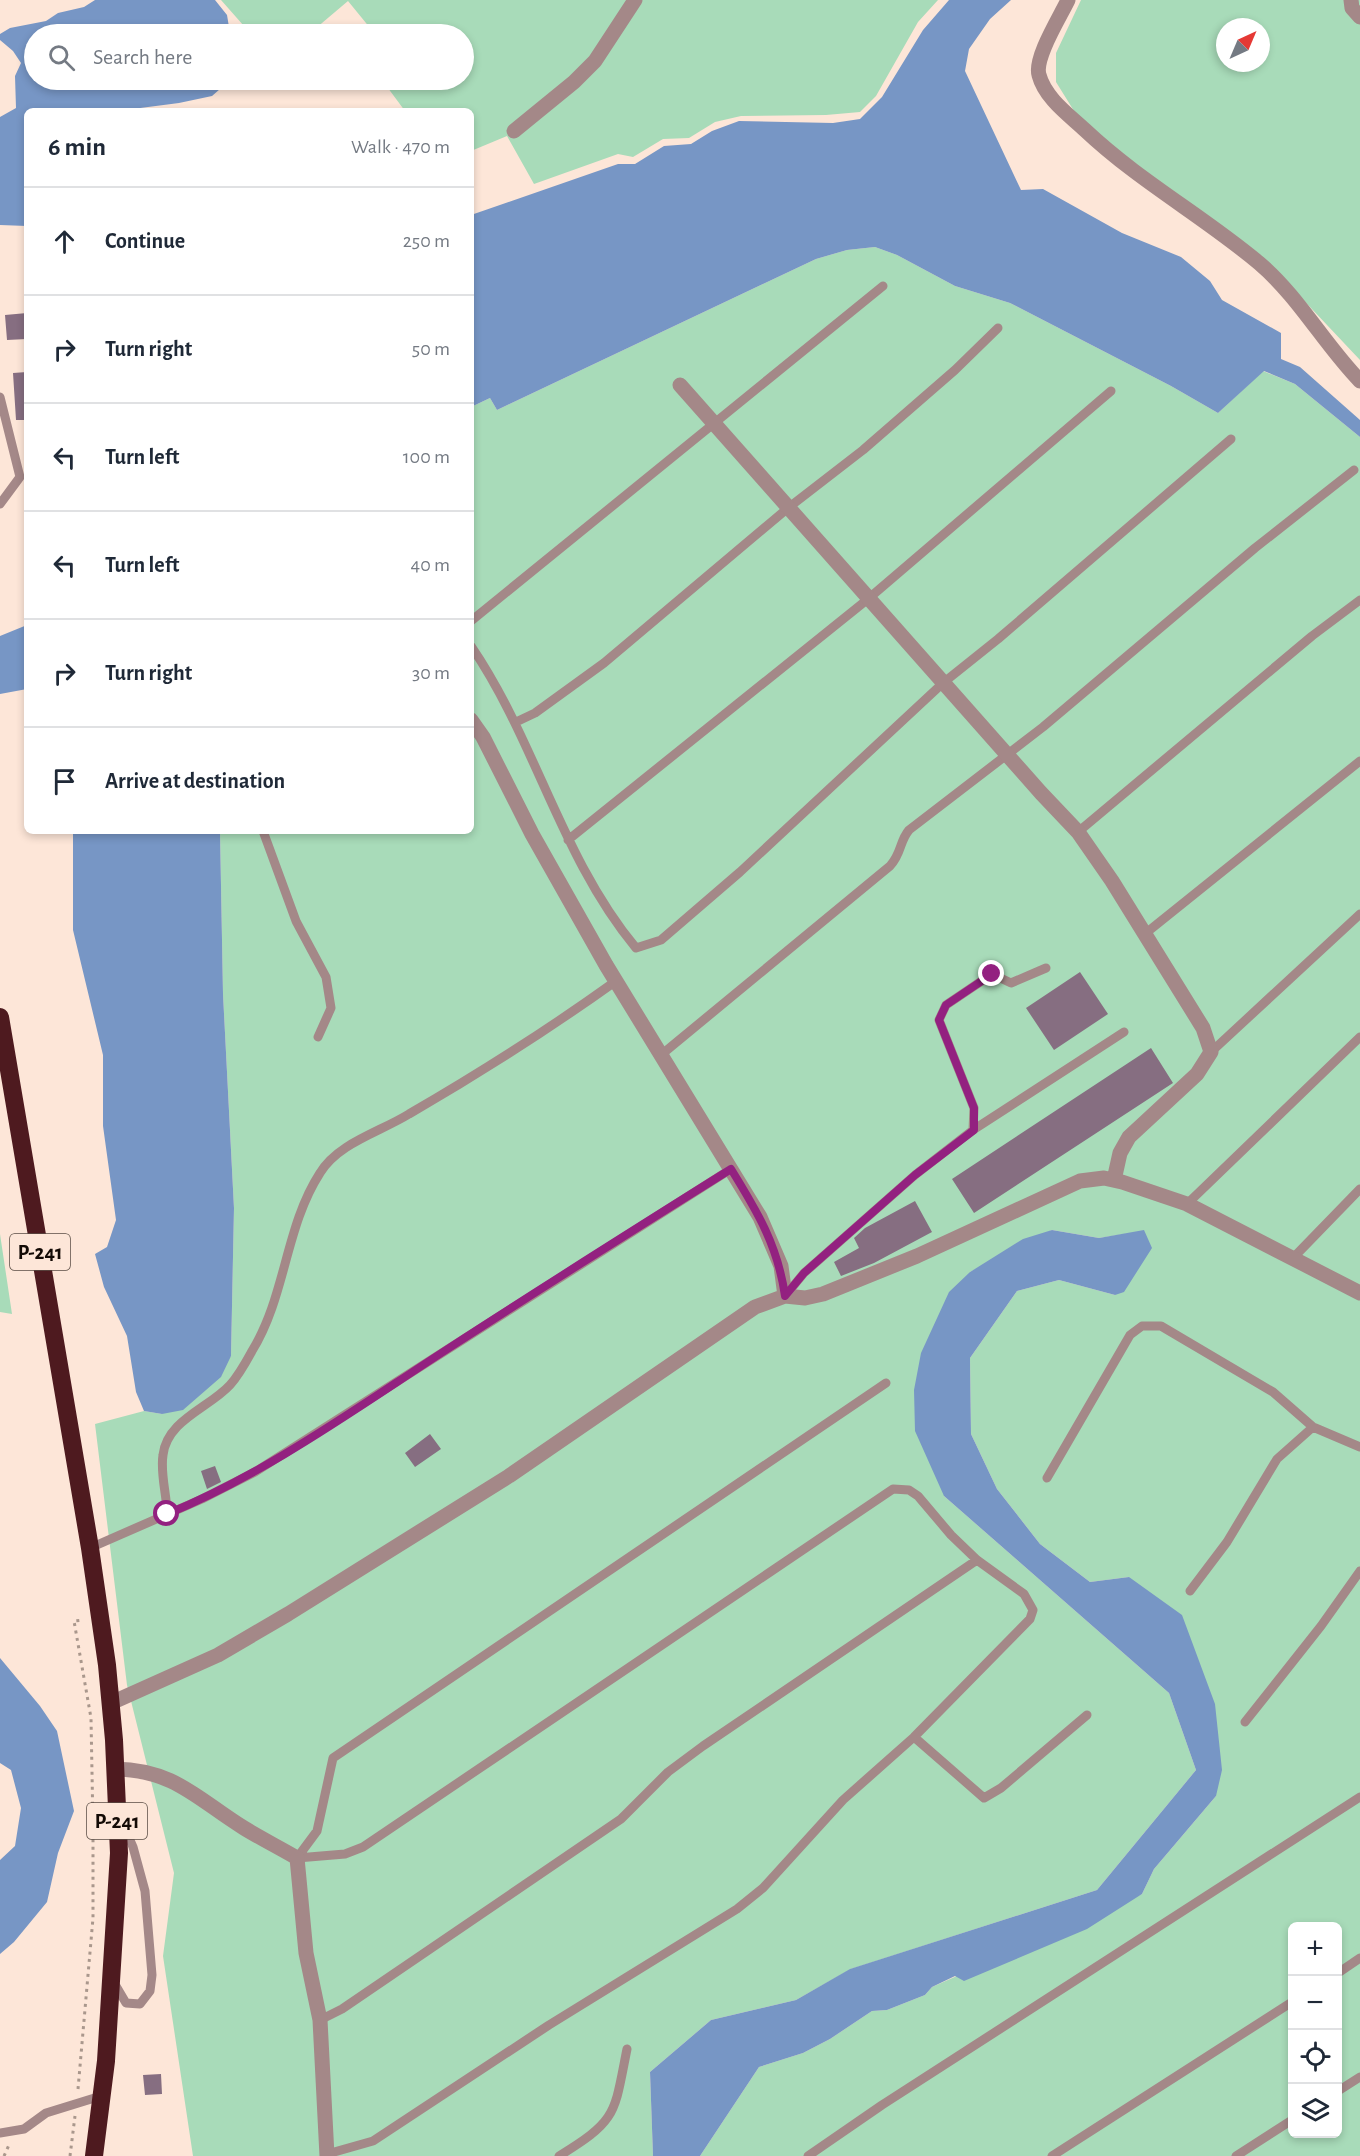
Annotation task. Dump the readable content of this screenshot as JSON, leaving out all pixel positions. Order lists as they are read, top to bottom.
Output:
{
  "streets": {
    "highway": ["Р-241"]
  },
  "north": "top right",
  "page": {
    "search": "Search here",
    "heading": ["6 min", "Walk · 470 m"],
    "list": [
      ["Continue", "250 m"],
      ["Turn right", "50 m"],
      ["Turn left", "100 m"],
      ["Turn left", "40 m"],
      ["Turn right", "30 m"],
      "Arrive at destination"
    ],
    "map_buttons": ["+", "−"]
  }
}
